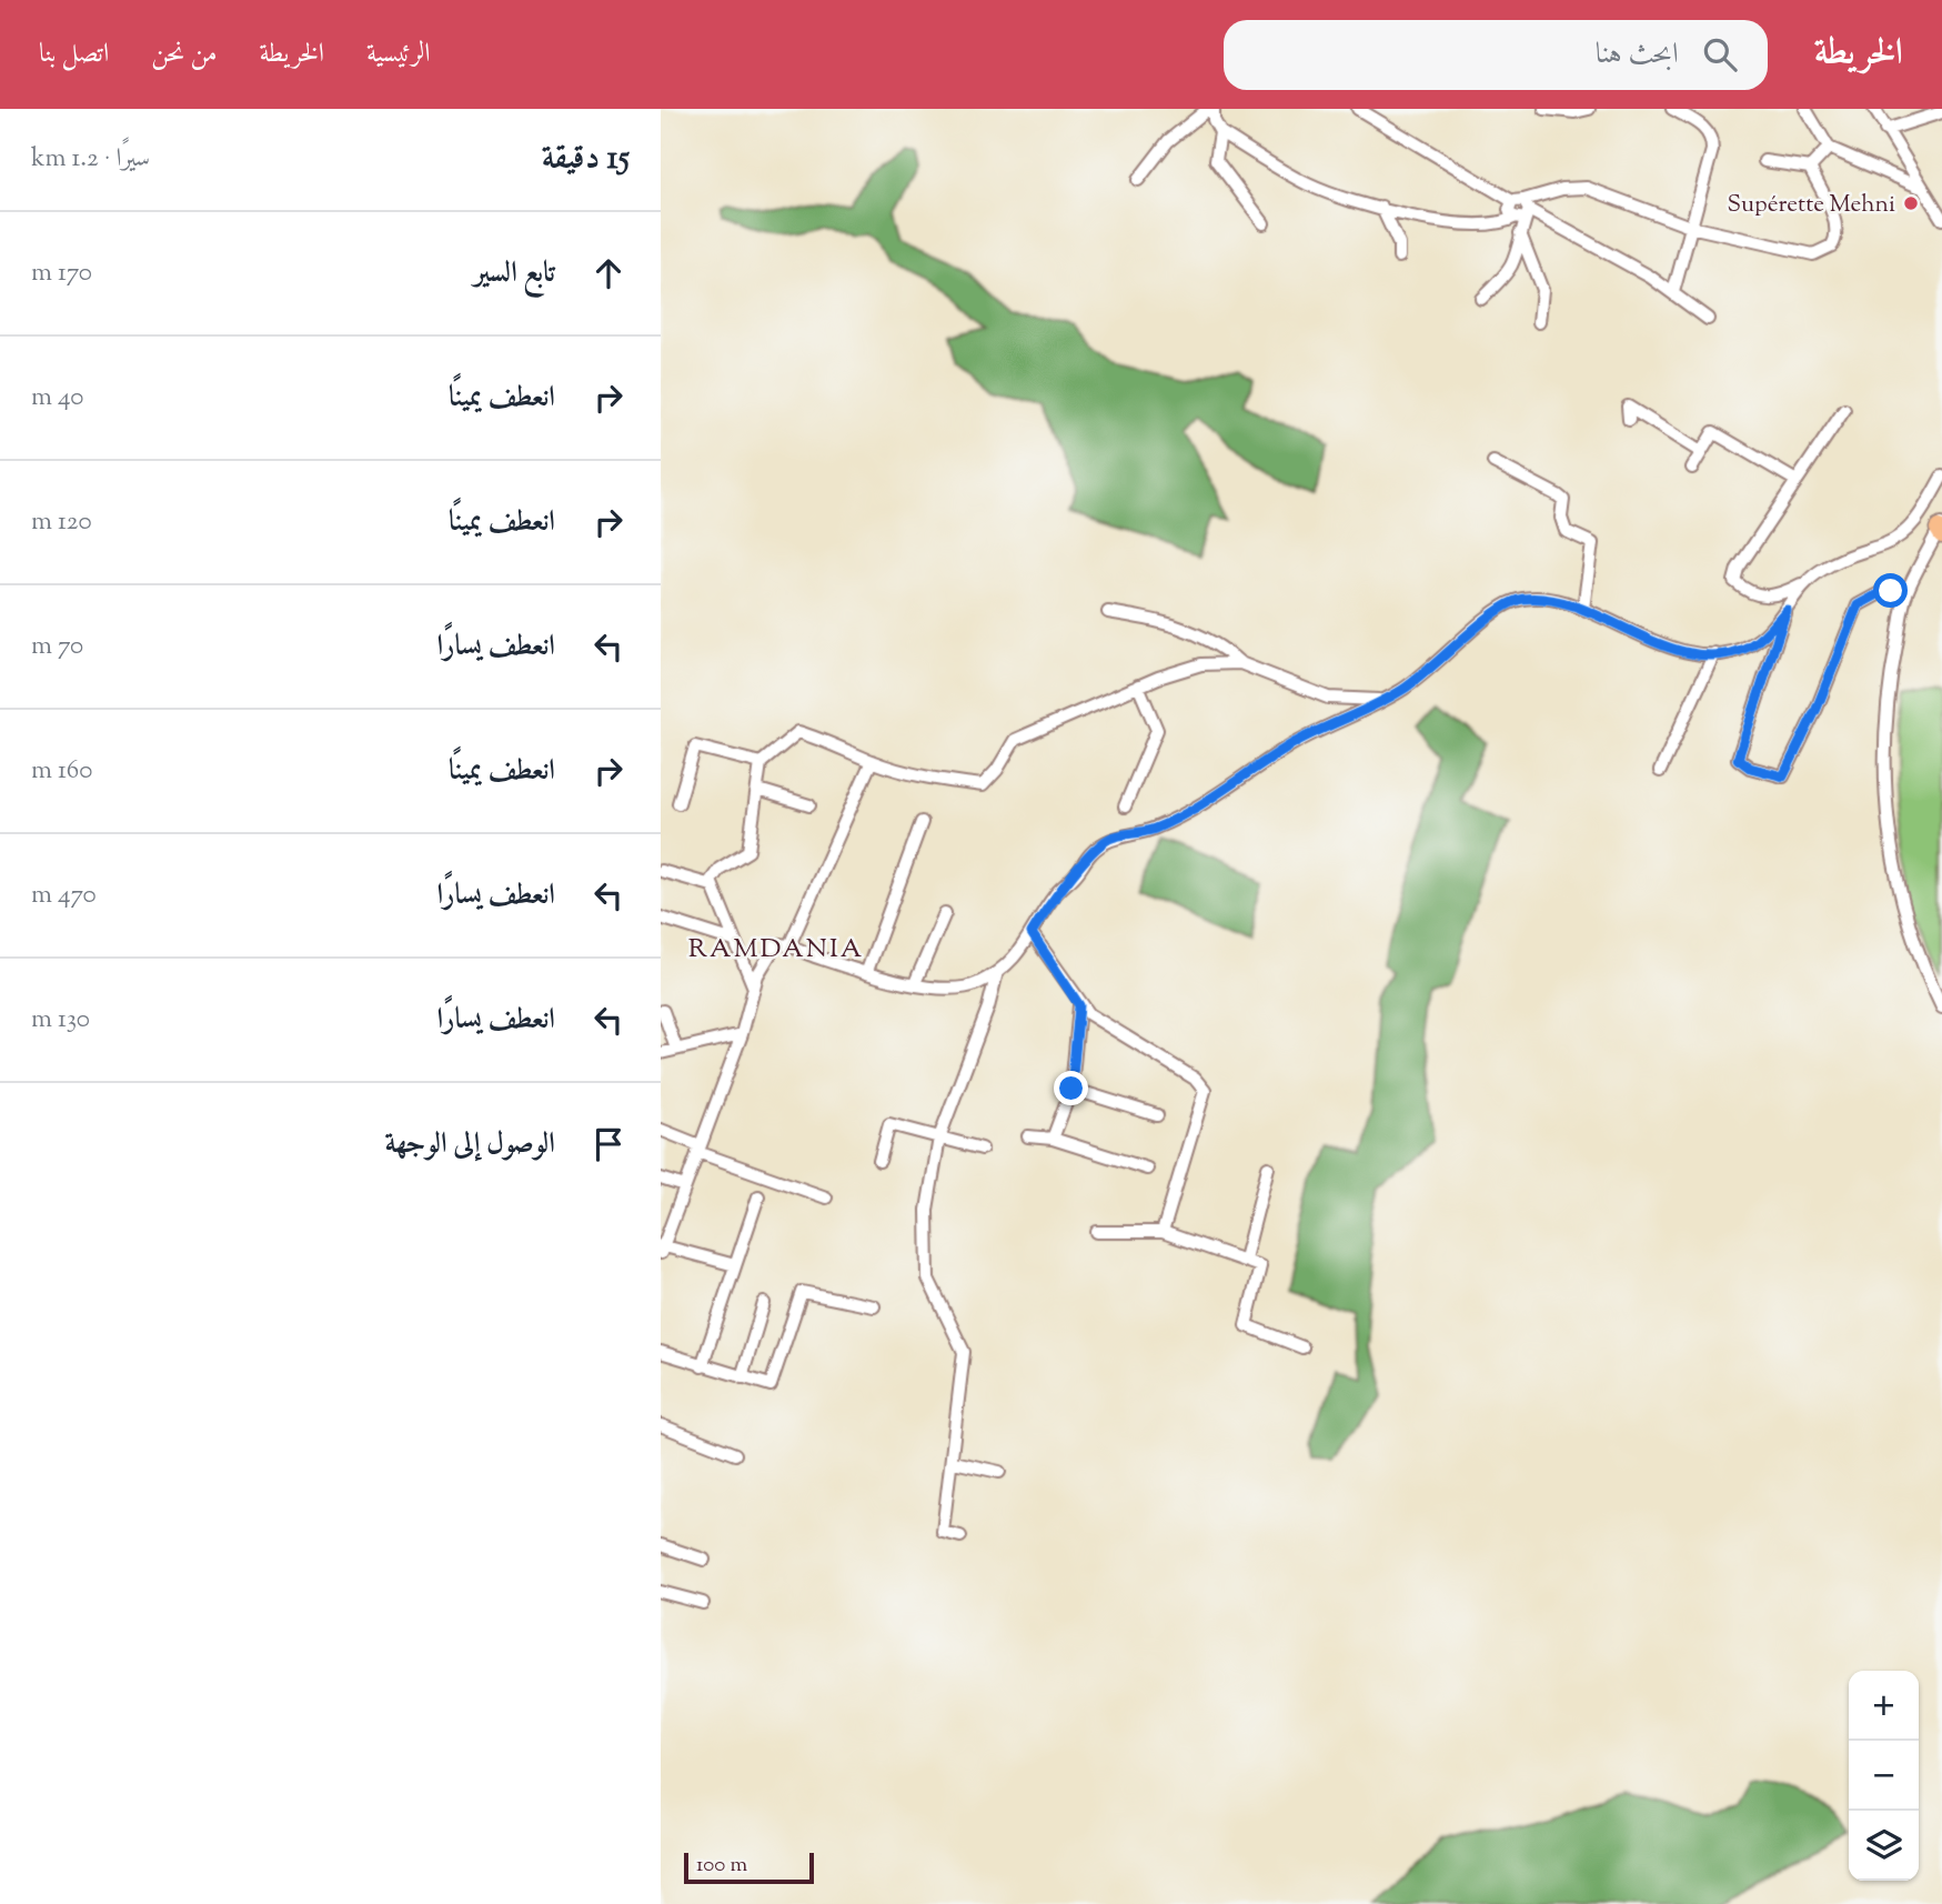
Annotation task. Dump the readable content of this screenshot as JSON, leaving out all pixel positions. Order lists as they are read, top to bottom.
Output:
{
  "districts": ["RAMDANIA"],
  "places": ["Supérette Mehni"],
  "scale_bar": "100 m",
  "page": {
    "header": "الخريطة",
    "search": "ابحث هنا",
    "nav": [
      "الرئيسية",
      "الخريطة",
      "من نحن",
      "اتصل بنا"
    ],
    "heading": ["15 دقيقة", "سيرًا · 1.2 km"],
    "list": [
      ["تابع السير", "170 m"],
      ["انعطف يمينًا", "40 m"],
      ["انعطف يمينًا", "120 m"],
      ["انعطف يسارًا", "70 m"],
      ["انعطف يمينًا", "160 m"],
      ["انعطف يسارًا", "470 m"],
      ["انعطف يسارًا", "130 m"],
      "الوصول إلى الوجهة"
    ],
    "map_buttons": ["+", "−"],
    "scale": "100 m"
  }
}
